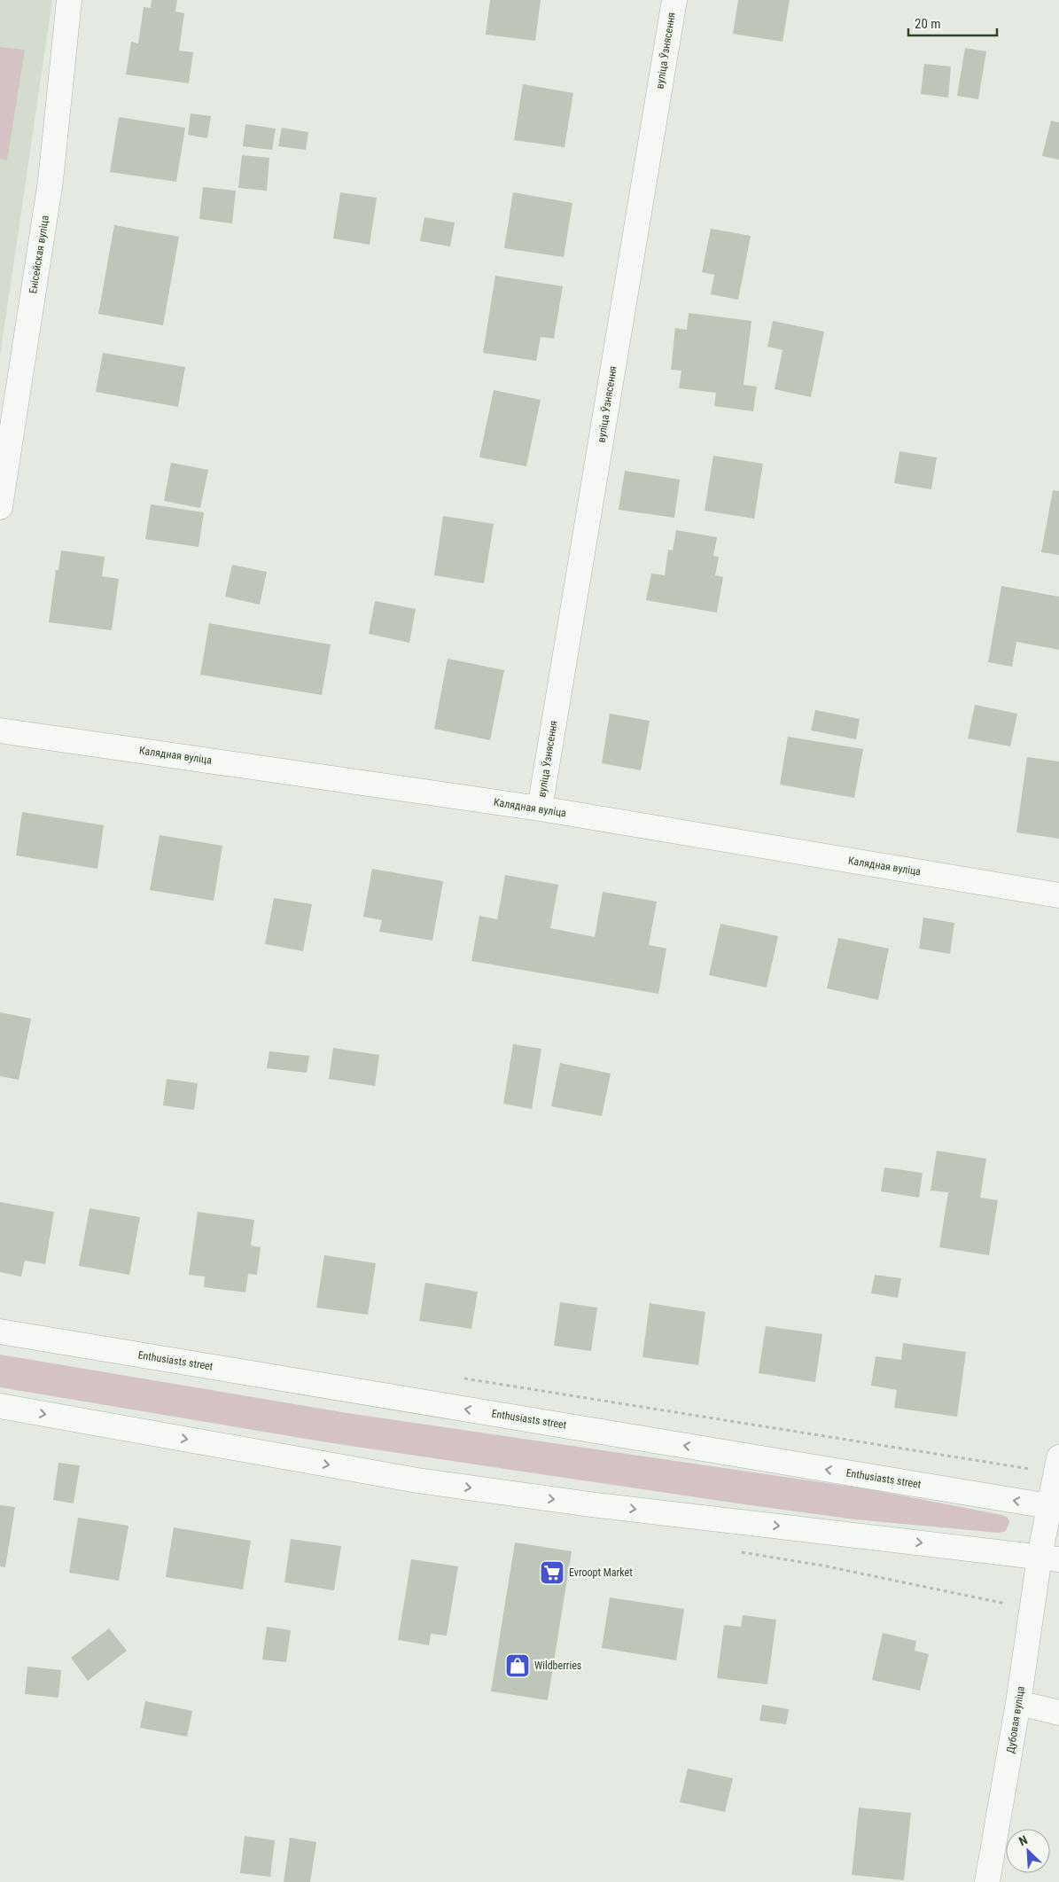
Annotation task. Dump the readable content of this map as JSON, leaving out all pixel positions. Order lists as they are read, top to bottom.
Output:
{
  "streets": {
    "street": [
      "вуліца Ўзнясення",
      "Енісейская вуліца",
      "Калядная вуліца",
      "Enthusiasts street",
      "Дубовая вуліца"
    ]
  },
  "crossings": [
    ["вуліца Ўзнясення", "Калядная вуліца"],
    ["Enthusiasts street", "Дубовая вуліца"]
  ],
  "places": {
    "supermarket": ["Evroopt Market"],
    "shop": ["Wildberries"]
  },
  "scale_bar": "20 m",
  "north": "top left"
}
